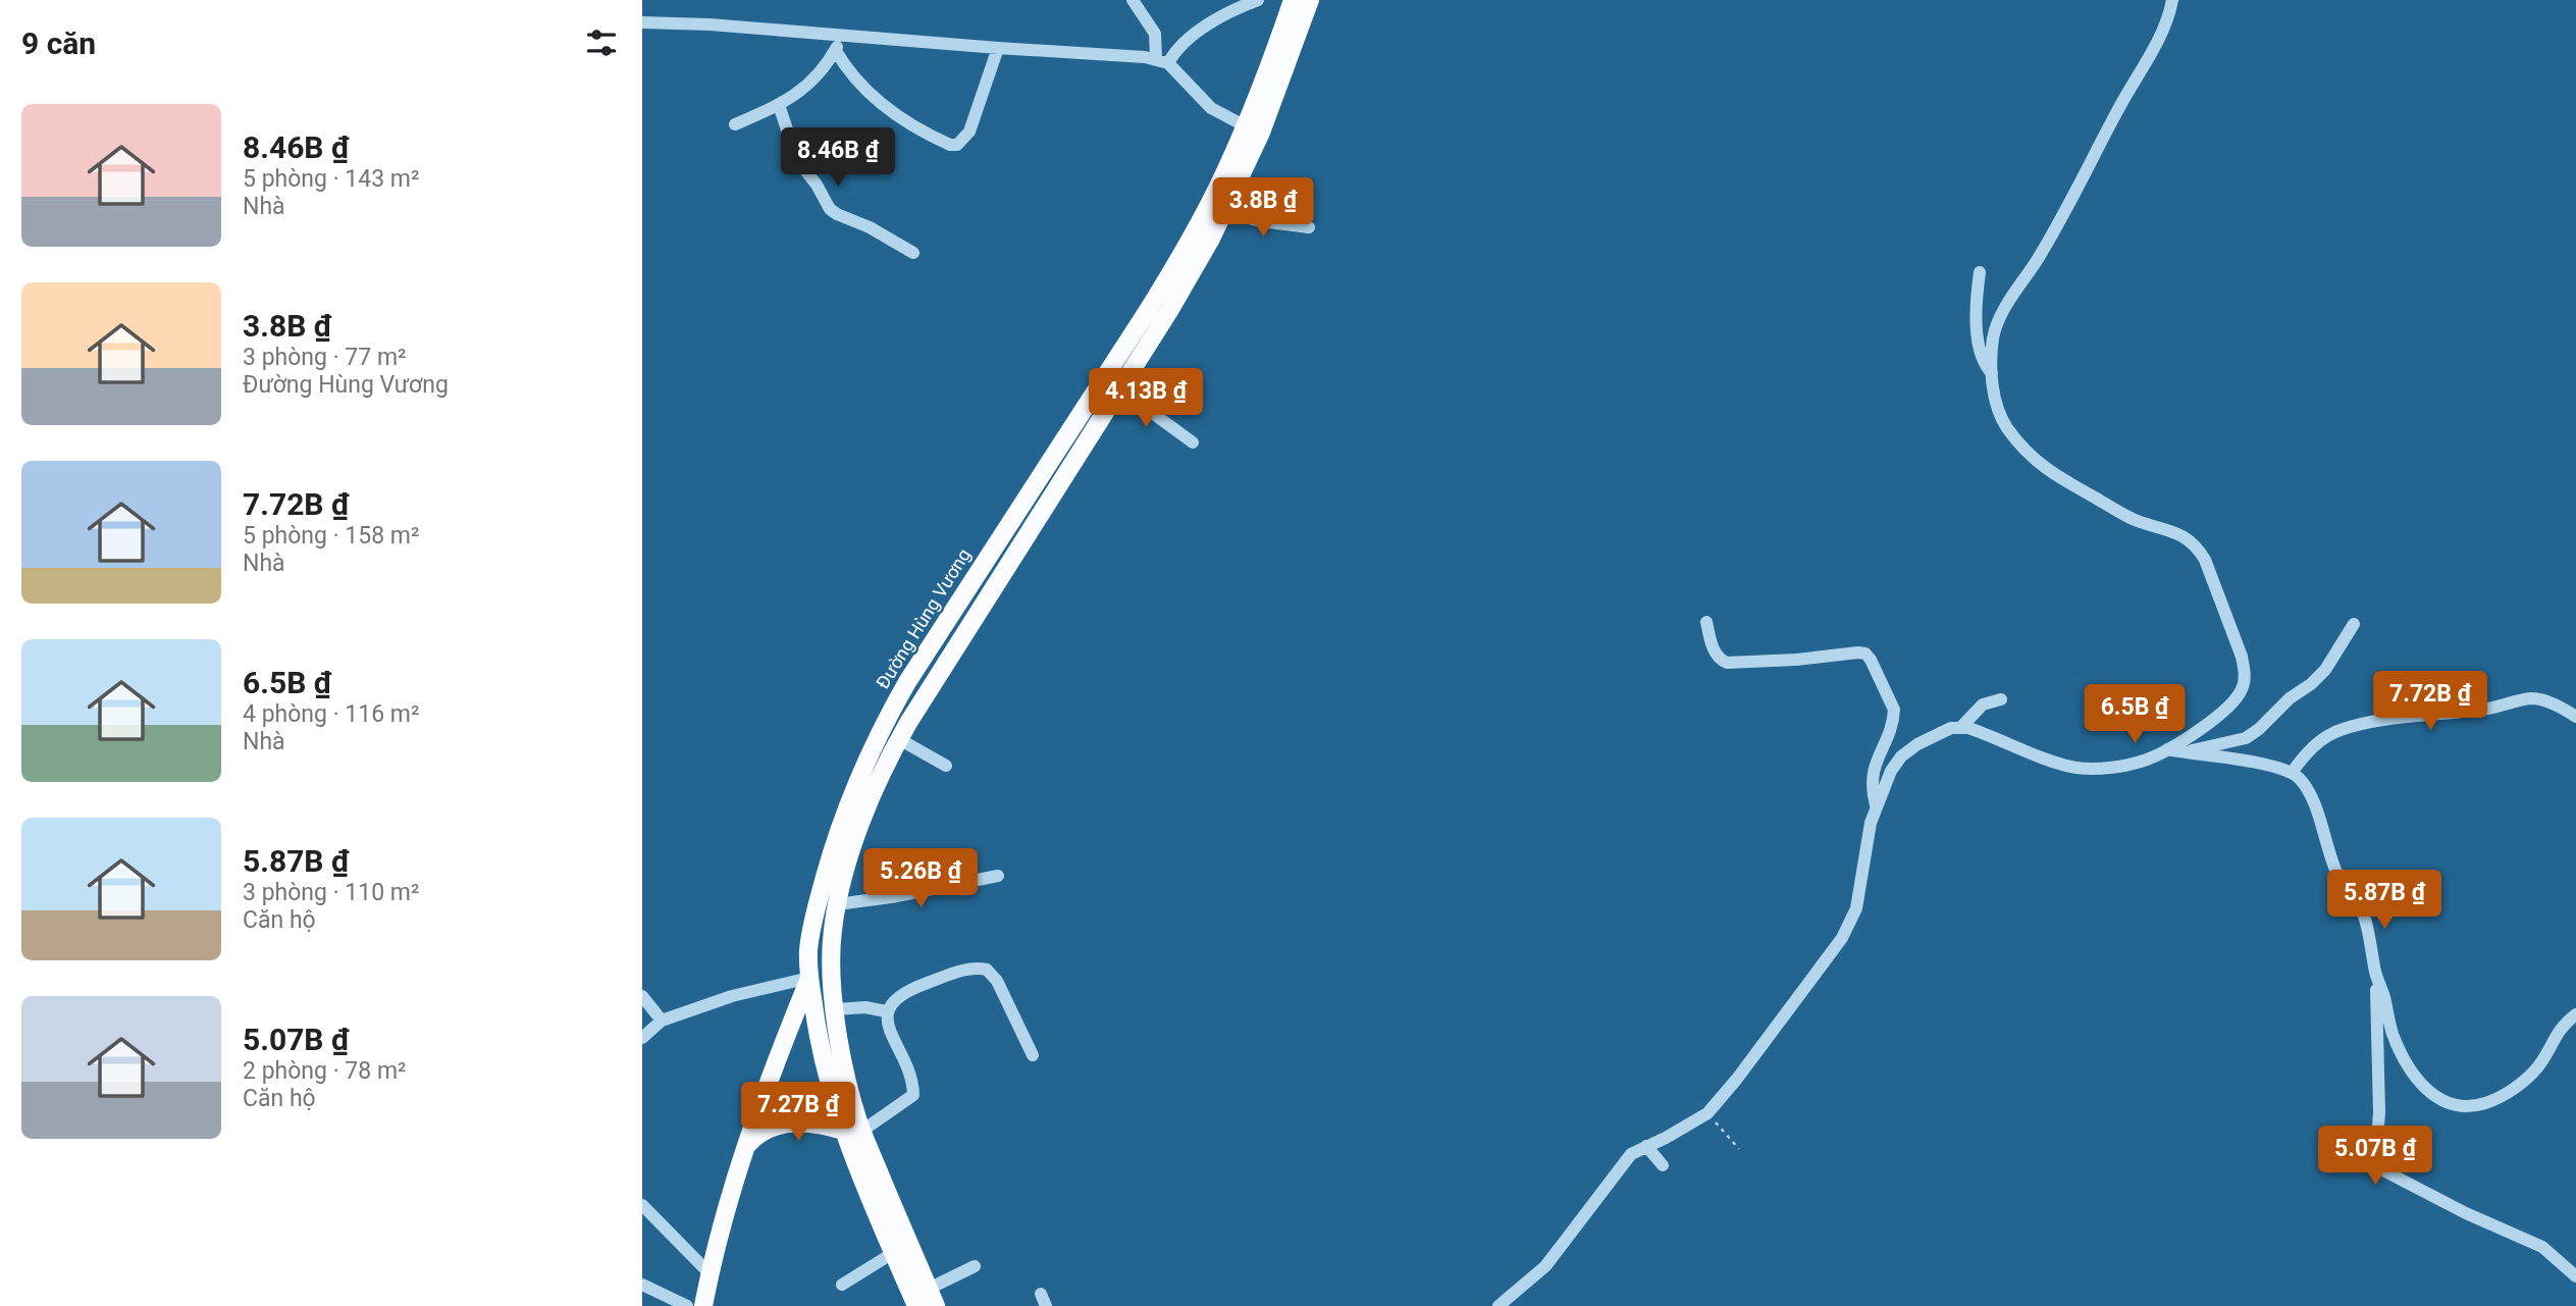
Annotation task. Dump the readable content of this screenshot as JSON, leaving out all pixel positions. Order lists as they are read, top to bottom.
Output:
{
  "streets": {
    "main road": ["Đường Hùng Vương"]
  },
  "page": {
    "heading": "9 căn",
    "list": [
      {
        "name": "8.46B ₫",
        "note": "5 phòng · 143 m² · Nhà"
      },
      {
        "name": "3.8B ₫",
        "note": "3 phòng · 77 m² · Đường Hùng Vương"
      },
      {
        "name": "7.72B ₫",
        "note": "5 phòng · 158 m² · Nhà"
      },
      {
        "name": "6.5B ₫",
        "note": "4 phòng · 116 m² · Nhà"
      },
      {
        "name": "5.87B ₫",
        "note": "3 phòng · 110 m² · Căn hộ"
      },
      {
        "name": "5.07B ₫",
        "note": "2 phòng · 78 m² · Căn hộ"
      }
    ],
    "price": [
      "8.46B ₫",
      "3.8B ₫",
      "4.13B ₫",
      "7.72B ₫",
      "6.5B ₫",
      "5.26B ₫",
      "5.87B ₫",
      "7.27B ₫",
      "5.07B ₫"
    ]
  }
}
